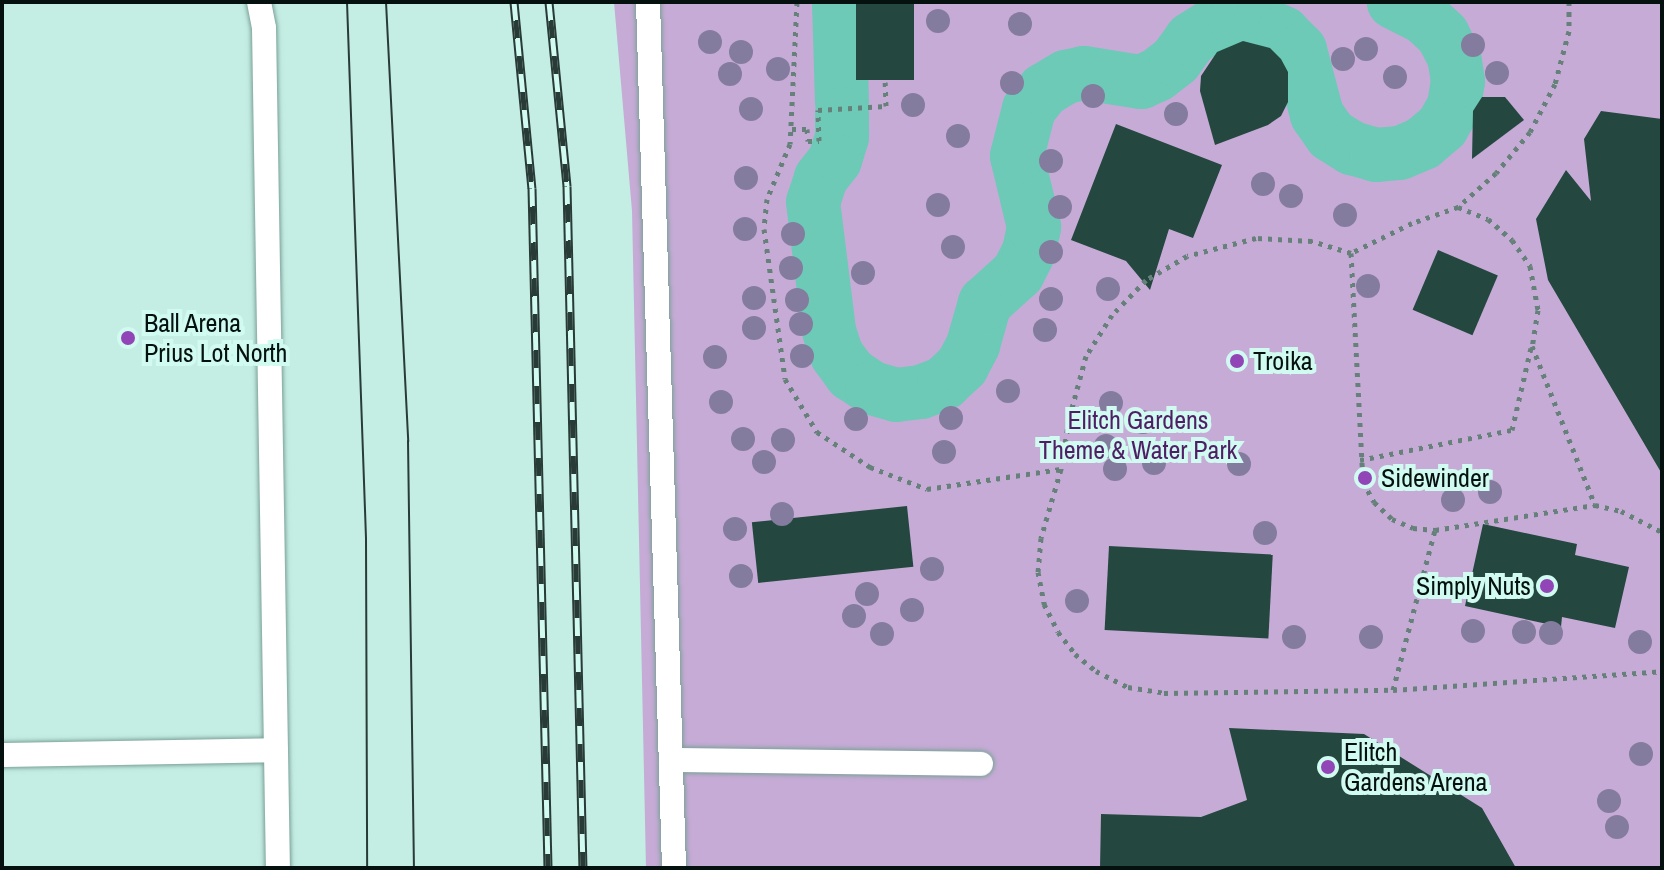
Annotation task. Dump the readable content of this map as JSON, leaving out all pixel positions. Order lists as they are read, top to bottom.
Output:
{
  "parks": ["Elitch Gardens Theme & Water Park"],
  "places": [
    "Ball Arena Prius Lot North",
    "Troika",
    "Sidewinder",
    "Simply Nuts",
    "Elitch Gardens Arena"
  ]
}
